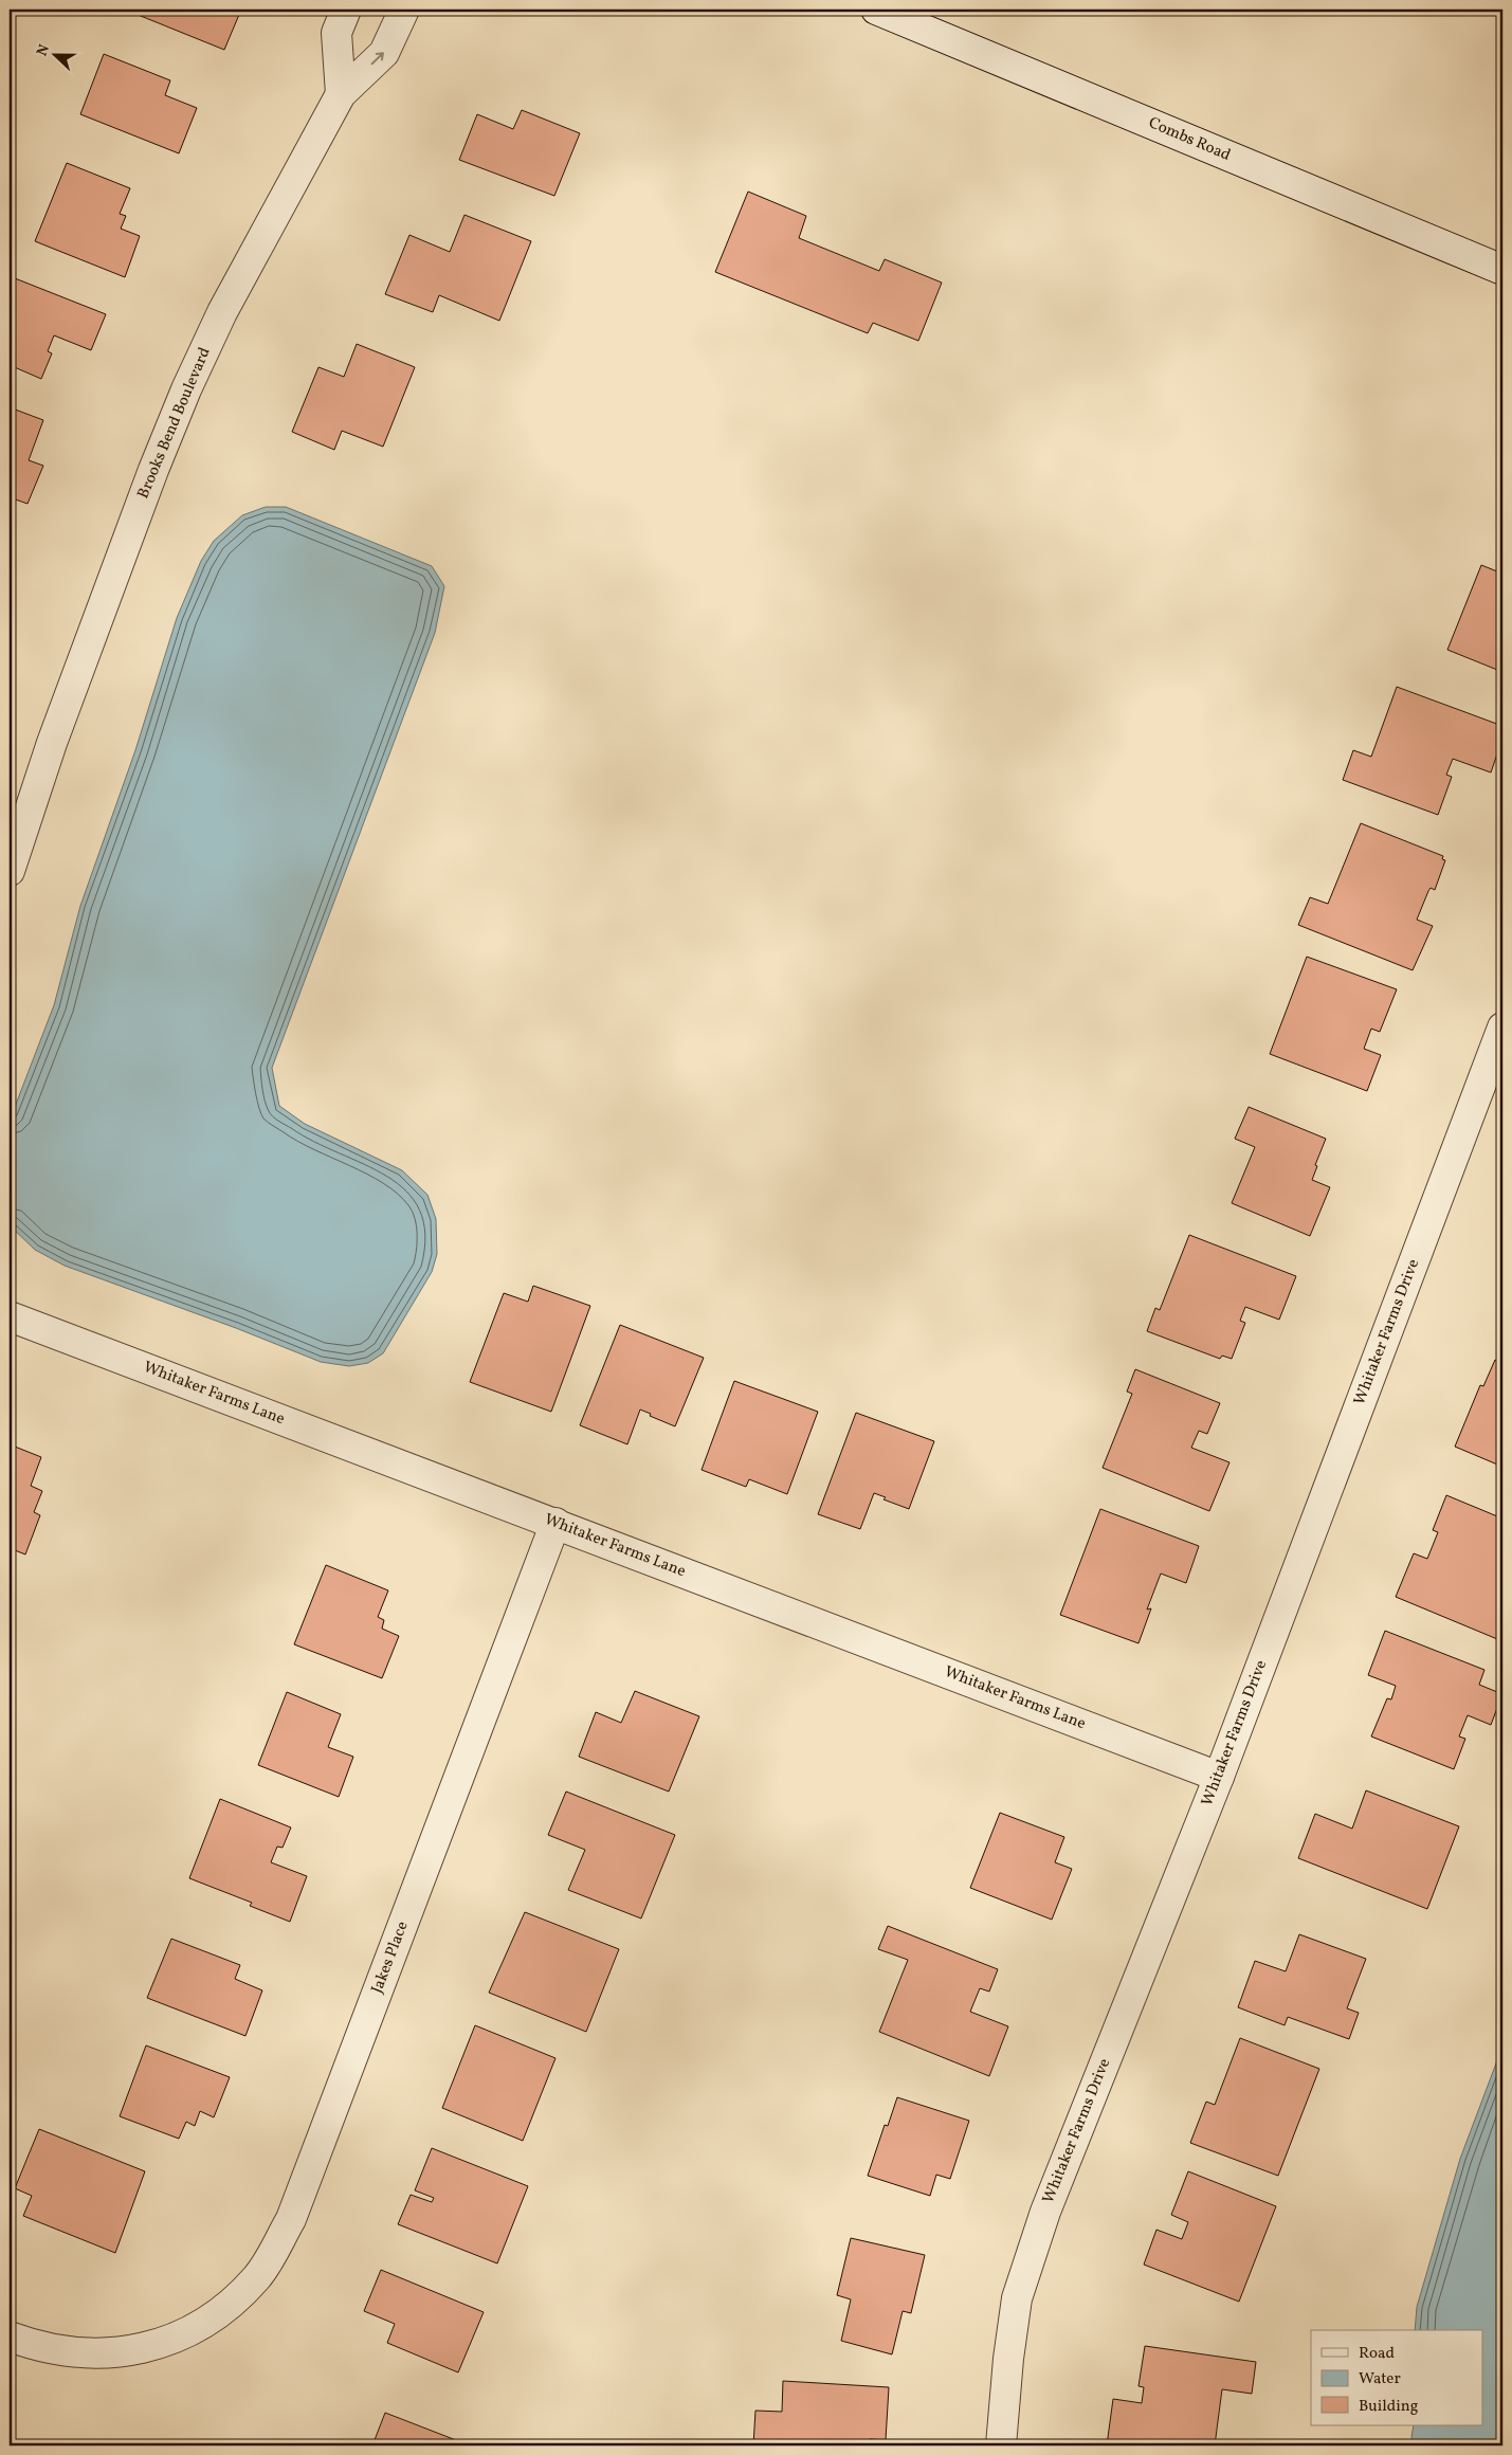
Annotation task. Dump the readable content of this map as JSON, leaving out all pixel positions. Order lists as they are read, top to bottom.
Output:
{
  "streets": {
    "street": [
      "Combs Road",
      "Brooks Bend Boulevard",
      "Whitaker Farms Drive",
      "Whitaker Farms Lane",
      "Jakes Place"
    ]
  },
  "crossings": [
    ["Whitaker Farms Drive", "Whitaker Farms Lane"],
    ["Whitaker Farms Lane", "Jakes Place"]
  ],
  "legend": ["Road", "Water", "Building"],
  "north": "left"
}
